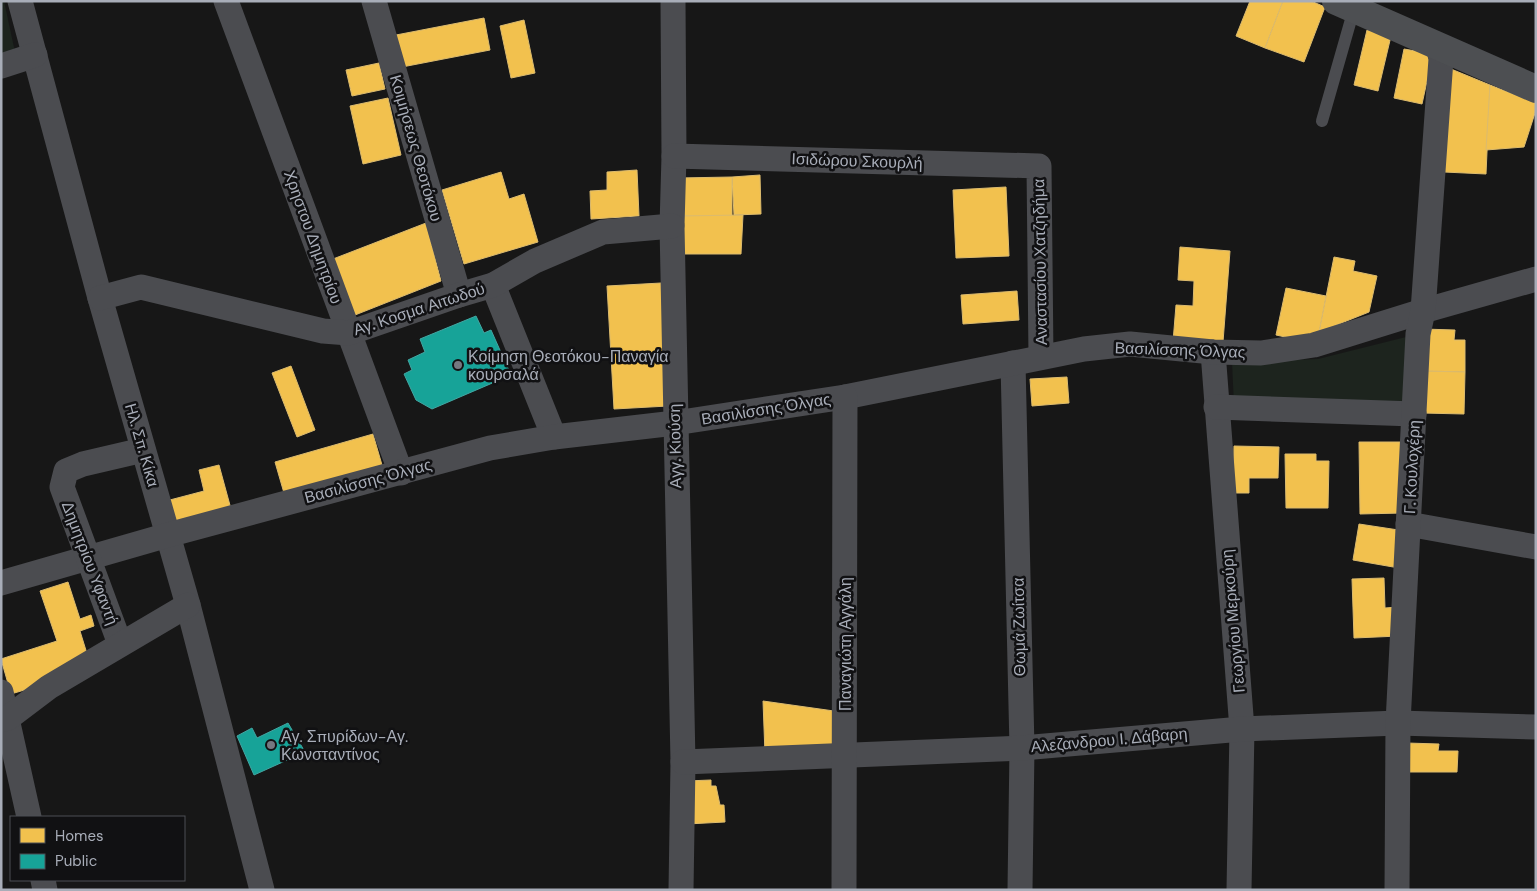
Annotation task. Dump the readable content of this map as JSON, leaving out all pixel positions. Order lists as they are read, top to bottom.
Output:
{
  "streets": {
    "street": [
      "Κοιμήσεως Θεοτόκου",
      "Ισιδώρου Σκουρλή",
      "Χρηστου Δημητρίου",
      "Αναστασίου Χατζηδήμα",
      "Αγ. Κοσμα Αιτωδού",
      "Βασιλίσσης Όλγας",
      "Ηλ. Σπ. Κίκα",
      "Αγγ. Κιούση",
      "Γ. Κουλοχέρη",
      "Δημητρίου Υφαντή",
      "Γεωργίου Μερκούρη",
      "Θωμά Ζωίτσα",
      "Παναγιώτη Αγγάλη",
      "Αλεζανδρου Ι. Δάβαρη"
    ]
  },
  "crossings": [
    ["Κοιμήσεως Θεοτόκου", "Αγ. Κοσμα Αιτωδού"],
    ["Ισιδώρου Σκουρλή", "Αναστασίου Χατζηδήμα"],
    ["Ισιδώρου Σκουρλή", "Αγγ. Κιούση"],
    ["Χρηστου Δημητρίου", "Αγ. Κοσμα Αιτωδού"],
    ["Χρηστου Δημητρίου", "Βασιλίσσης Όλγας"],
    ["Αναστασίου Χατζηδήμα", "Βασιλίσσης Όλγας"],
    ["Αγ. Κοσμα Αιτωδού", "Ηλ. Σπ. Κίκα"],
    ["Αγ. Κοσμα Αιτωδού", "Αγγ. Κιούση"],
    ["Βασιλίσσης Όλγας", "Ηλ. Σπ. Κίκα"],
    ["Βασιλίσσης Όλγας", "Αγγ. Κιούση"],
    ["Βασιλίσσης Όλγας", "Γ. Κουλοχέρη"],
    ["Βασιλίσσης Όλγας", "Δημητρίου Υφαντή"],
    ["Βασιλίσσης Όλγας", "Γεωργίου Μερκούρη"],
    ["Βασιλίσσης Όλγας", "Θωμά Ζωίτσα"],
    ["Βασιλίσσης Όλγας", "Παναγιώτη Αγγάλη"],
    ["Ηλ. Σπ. Κίκα", "Δημητρίου Υφαντή"],
    ["Αγγ. Κιούση", "Αλεζανδρου Ι. Δάβαρη"],
    ["Γ. Κουλοχέρη", "Αλεζανδρου Ι. Δάβαρη"],
    ["Γεωργίου Μερκούρη", "Αλεζανδρου Ι. Δάβαρη"],
    ["Θωμά Ζωίτσα", "Αλεζανδρου Ι. Δάβαρη"],
    ["Παναγιώτη Αγγάλη", "Αλεζανδρου Ι. Δάβαρη"]
  ],
  "places": ["Κοίμηση Θεοτόκου-Παναγία κουρσαλά", "Αγ. Σπυρίδων-Αγ. Κωνσταντίνος"],
  "legend": ["Homes", "Public"]
}
